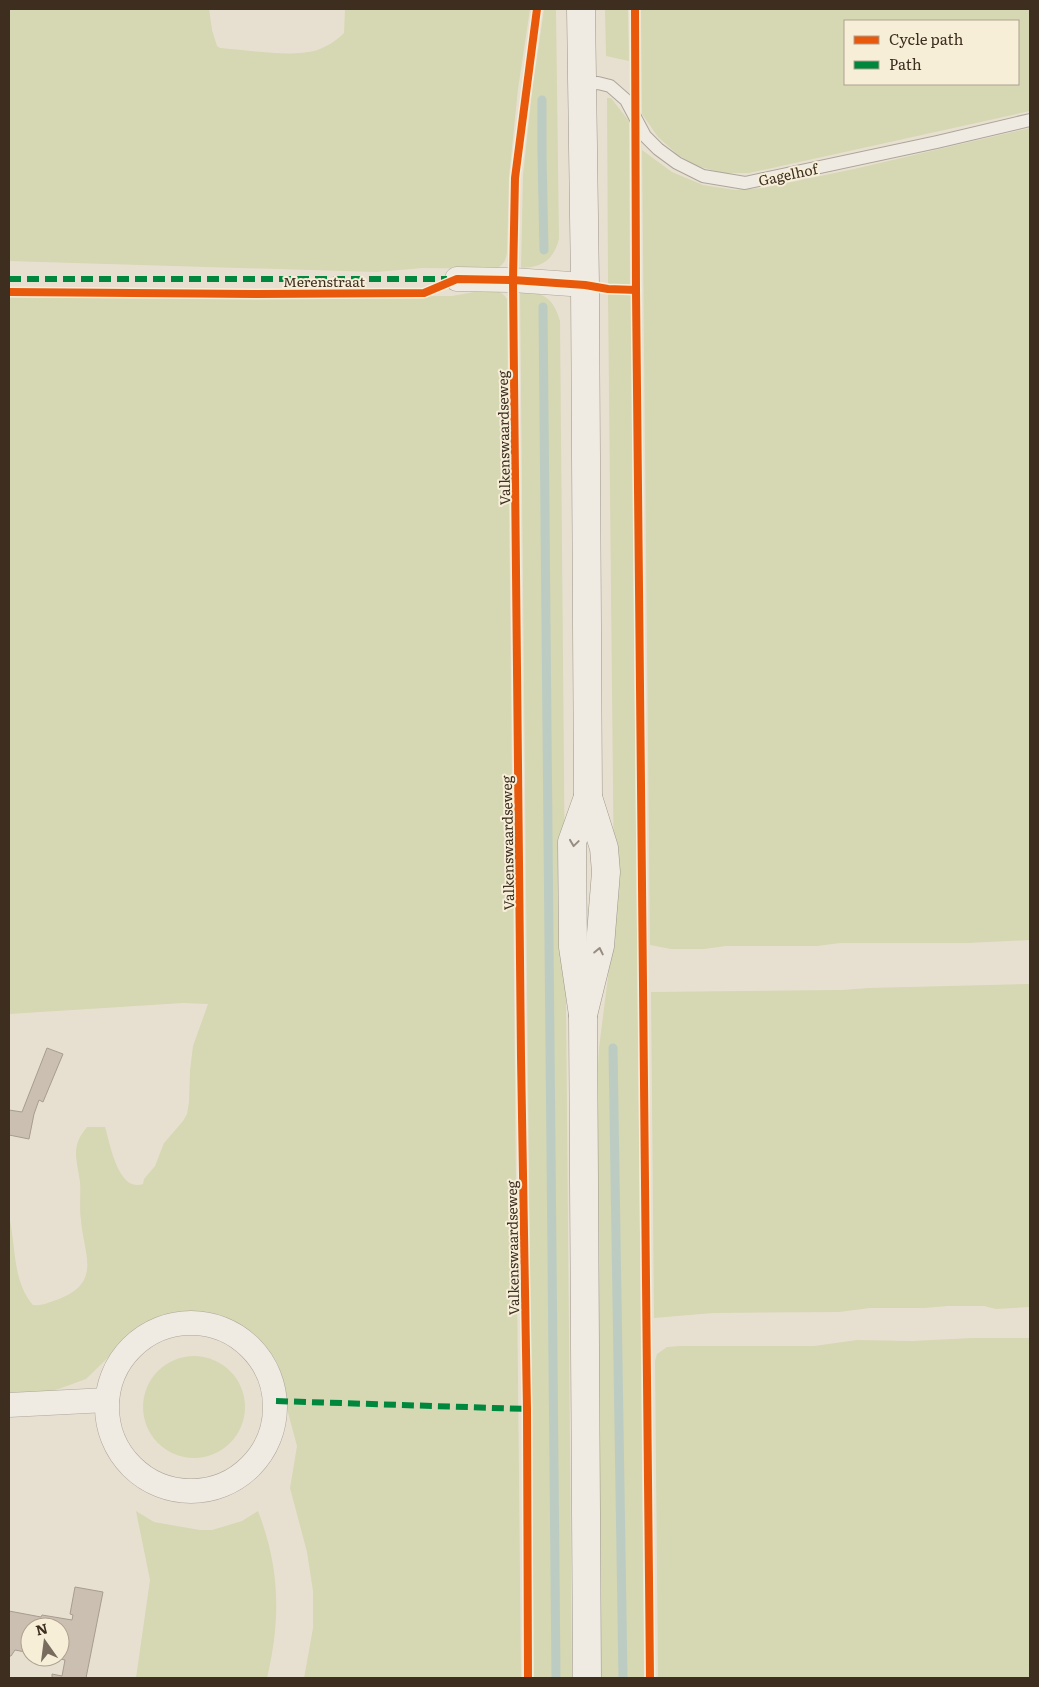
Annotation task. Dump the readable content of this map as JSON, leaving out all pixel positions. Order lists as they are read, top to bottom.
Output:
{
  "streets": {
    "lane": ["Gagelhof"],
    "cycle path": ["Merenstraat", "Valkenswaardseweg"]
  },
  "legend": ["Cycle path", "Path"],
  "north": "top"
}
